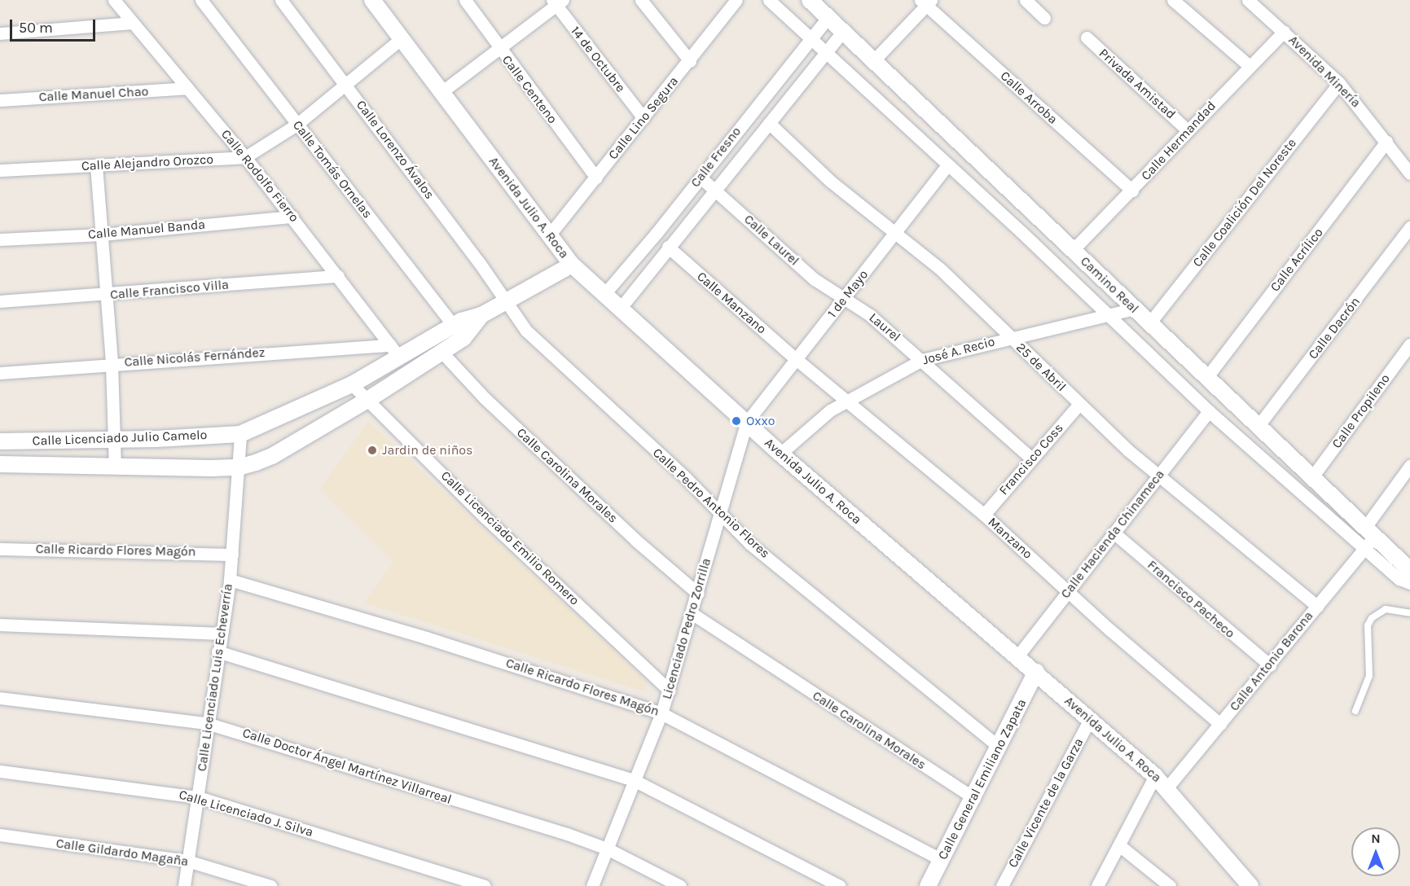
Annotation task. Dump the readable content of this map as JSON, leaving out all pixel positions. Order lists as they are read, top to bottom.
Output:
{
  "streets": {
    "street": [
      "14 de Octubre",
      "Avenida Minería",
      "Privada Amistad",
      "Calle Centeno",
      "Calle Manuel Chao",
      "Calle Arroba",
      "Calle Lino Segura",
      "Calle Hermandad",
      "Calle Lorenzo Ávalos",
      "Calle Fresno",
      "Calle Alejandro Orozco",
      "Calle Tomás Ornelas",
      "Calle Rodolfo Fierro",
      "Calle Coalición Del Noreste",
      "Avenida Julio A. Roca",
      "Calle Manuel Banda",
      "Calle Laurel",
      "Calle Acrílico",
      "Camino Real",
      "Calle Francisco Villa",
      "1 de Mayo",
      "Calle Manzano",
      "Laurel",
      "Calle Dacrón",
      "José A. Recio",
      "Calle Nicolás Fernández",
      "25 de Abril",
      "Calle Propileno",
      "Calle Licenciado Julio Camelo",
      "Francisco Coss",
      "Calle Carolina Morales",
      "Calle Pedro Antonio Flores",
      "Calle Hacienda Chinameca",
      "Calle Licenciado Emilio Romero",
      "Manzano",
      "Calle Ricardo Flores Magón",
      "Francisco Pacheco",
      "Licenciado Pedro Zorrilla",
      "Calle Antonio Barona",
      "Calle Licenciado Luis Echeverría",
      "Calle Doctor Ángel Martínez Villarreal",
      "Calle General Emiliano Zapata",
      "Calle Vicente de la Garza",
      "Calle Licenciado J. Silva",
      "Calle Gildardo Magaña"
    ]
  },
  "crossings": [
    ["14 de Octubre", "Calle Lino Segura"],
    ["Avenida Minería", "Calle Hermandad"],
    ["Avenida Minería", "Calle Coalición Del Noreste"],
    ["Avenida Minería", "Calle Acrílico"],
    ["Privada Amistad", "Calle Hermandad"],
    ["Calle Centeno", "Calle Lino Segura"],
    ["Calle Manuel Chao", "Calle Rodolfo Fierro"],
    ["Calle Arroba", "Calle Hermandad"],
    ["Calle Lino Segura", "Avenida Julio A. Roca"],
    ["Calle Hermandad", "Camino Real"],
    ["Calle Lorenzo Ávalos", "Calle Alejandro Orozco"],
    ["Calle Lorenzo Ávalos", "Calle Pedro Antonio Flores"],
    ["Calle Fresno", "Avenida Julio A. Roca"],
    ["Calle Fresno", "Calle Laurel"],
    ["Calle Fresno", "Camino Real"],
    ["Calle Fresno", "Calle Manzano"],
    ["Calle Fresno", "25 de Abril"],
    ["Calle Alejandro Orozco", "Calle Tomás Ornelas"],
    ["Calle Alejandro Orozco", "Calle Rodolfo Fierro"],
    ["Calle Alejandro Orozco", "Avenida Julio A. Roca"],
    ["Calle Rodolfo Fierro", "Calle Manuel Banda"],
    ["Calle Rodolfo Fierro", "Calle Francisco Villa"],
    ["Calle Rodolfo Fierro", "Calle Nicolás Fernández"],
    ["Calle Coalición Del Noreste", "Camino Real"],
    ["Avenida Julio A. Roca", "1 de Mayo"],
    ["Avenida Julio A. Roca", "José A. Recio"],
    ["Avenida Julio A. Roca", "Calle Hacienda Chinameca"],
    ["Avenida Julio A. Roca", "Licenciado Pedro Zorrilla"],
    ["Avenida Julio A. Roca", "Calle Antonio Barona"],
    ["Avenida Julio A. Roca", "Calle General Emiliano Zapata"],
    ["Avenida Julio A. Roca", "Calle Vicente de la Garza"],
    ["Calle Laurel", "1 de Mayo"],
    ["Calle Laurel", "Laurel"],
    ["Calle Acrílico", "Camino Real"],
    ["Camino Real", "1 de Mayo"],
    ["Camino Real", "Calle Dacrón"],
    ["Camino Real", "José A. Recio"],
    ["Camino Real", "Calle Propileno"],
    ["Camino Real", "Calle Hacienda Chinameca"],
    ["Camino Real", "Calle Antonio Barona"],
    ["1 de Mayo", "Calle Manzano"],
    ["1 de Mayo", "Laurel"],
    ["1 de Mayo", "25 de Abril"],
    ["1 de Mayo", "Manzano"],
    ["1 de Mayo", "Licenciado Pedro Zorrilla"],
    ["Calle Manzano", "Manzano"],
    ["Laurel", "José A. Recio"],
    ["Laurel", "Francisco Coss"],
    ["José A. Recio", "25 de Abril"],
    ["José A. Recio", "Manzano"],
    ["25 de Abril", "Francisco Coss"],
    ["25 de Abril", "Calle Hacienda Chinameca"],
    ["25 de Abril", "Calle Antonio Barona"],
    ["Calle Licenciado Julio Camelo", "Calle Licenciado Luis Echeverría"],
    ["Francisco Coss", "Manzano"],
    ["Calle Carolina Morales", "Licenciado Pedro Zorrilla"],
    ["Calle Carolina Morales", "Calle General Emiliano Zapata"],
    ["Calle Pedro Antonio Flores", "Licenciado Pedro Zorrilla"],
    ["Calle Pedro Antonio Flores", "Calle General Emiliano Zapata"],
    ["Calle Hacienda Chinameca", "Manzano"],
    ["Calle Hacienda Chinameca", "Francisco Pacheco"],
    ["Calle Licenciado Emilio Romero", "Licenciado Pedro Zorrilla"],
    ["Manzano", "Calle Antonio Barona"],
    ["Calle Ricardo Flores Magón", "Licenciado Pedro Zorrilla"],
    ["Calle Ricardo Flores Magón", "Calle Licenciado Luis Echeverría"],
    ["Calle Ricardo Flores Magón", "Calle General Emiliano Zapata"],
    ["Francisco Pacheco", "Calle Antonio Barona"],
    ["Licenciado Pedro Zorrilla", "Calle Doctor Ángel Martínez Villarreal"],
    ["Calle Licenciado Luis Echeverría", "Calle Doctor Ángel Martínez Villarreal"],
    ["Calle Licenciado Luis Echeverría", "Calle Licenciado J. Silva"],
    ["Calle Licenciado Luis Echeverría", "Calle Gildardo Magaña"]
  ],
  "places": ["Oxxo", "Jardin de niños"],
  "scale_bar": "50 m",
  "north": "top"
}
